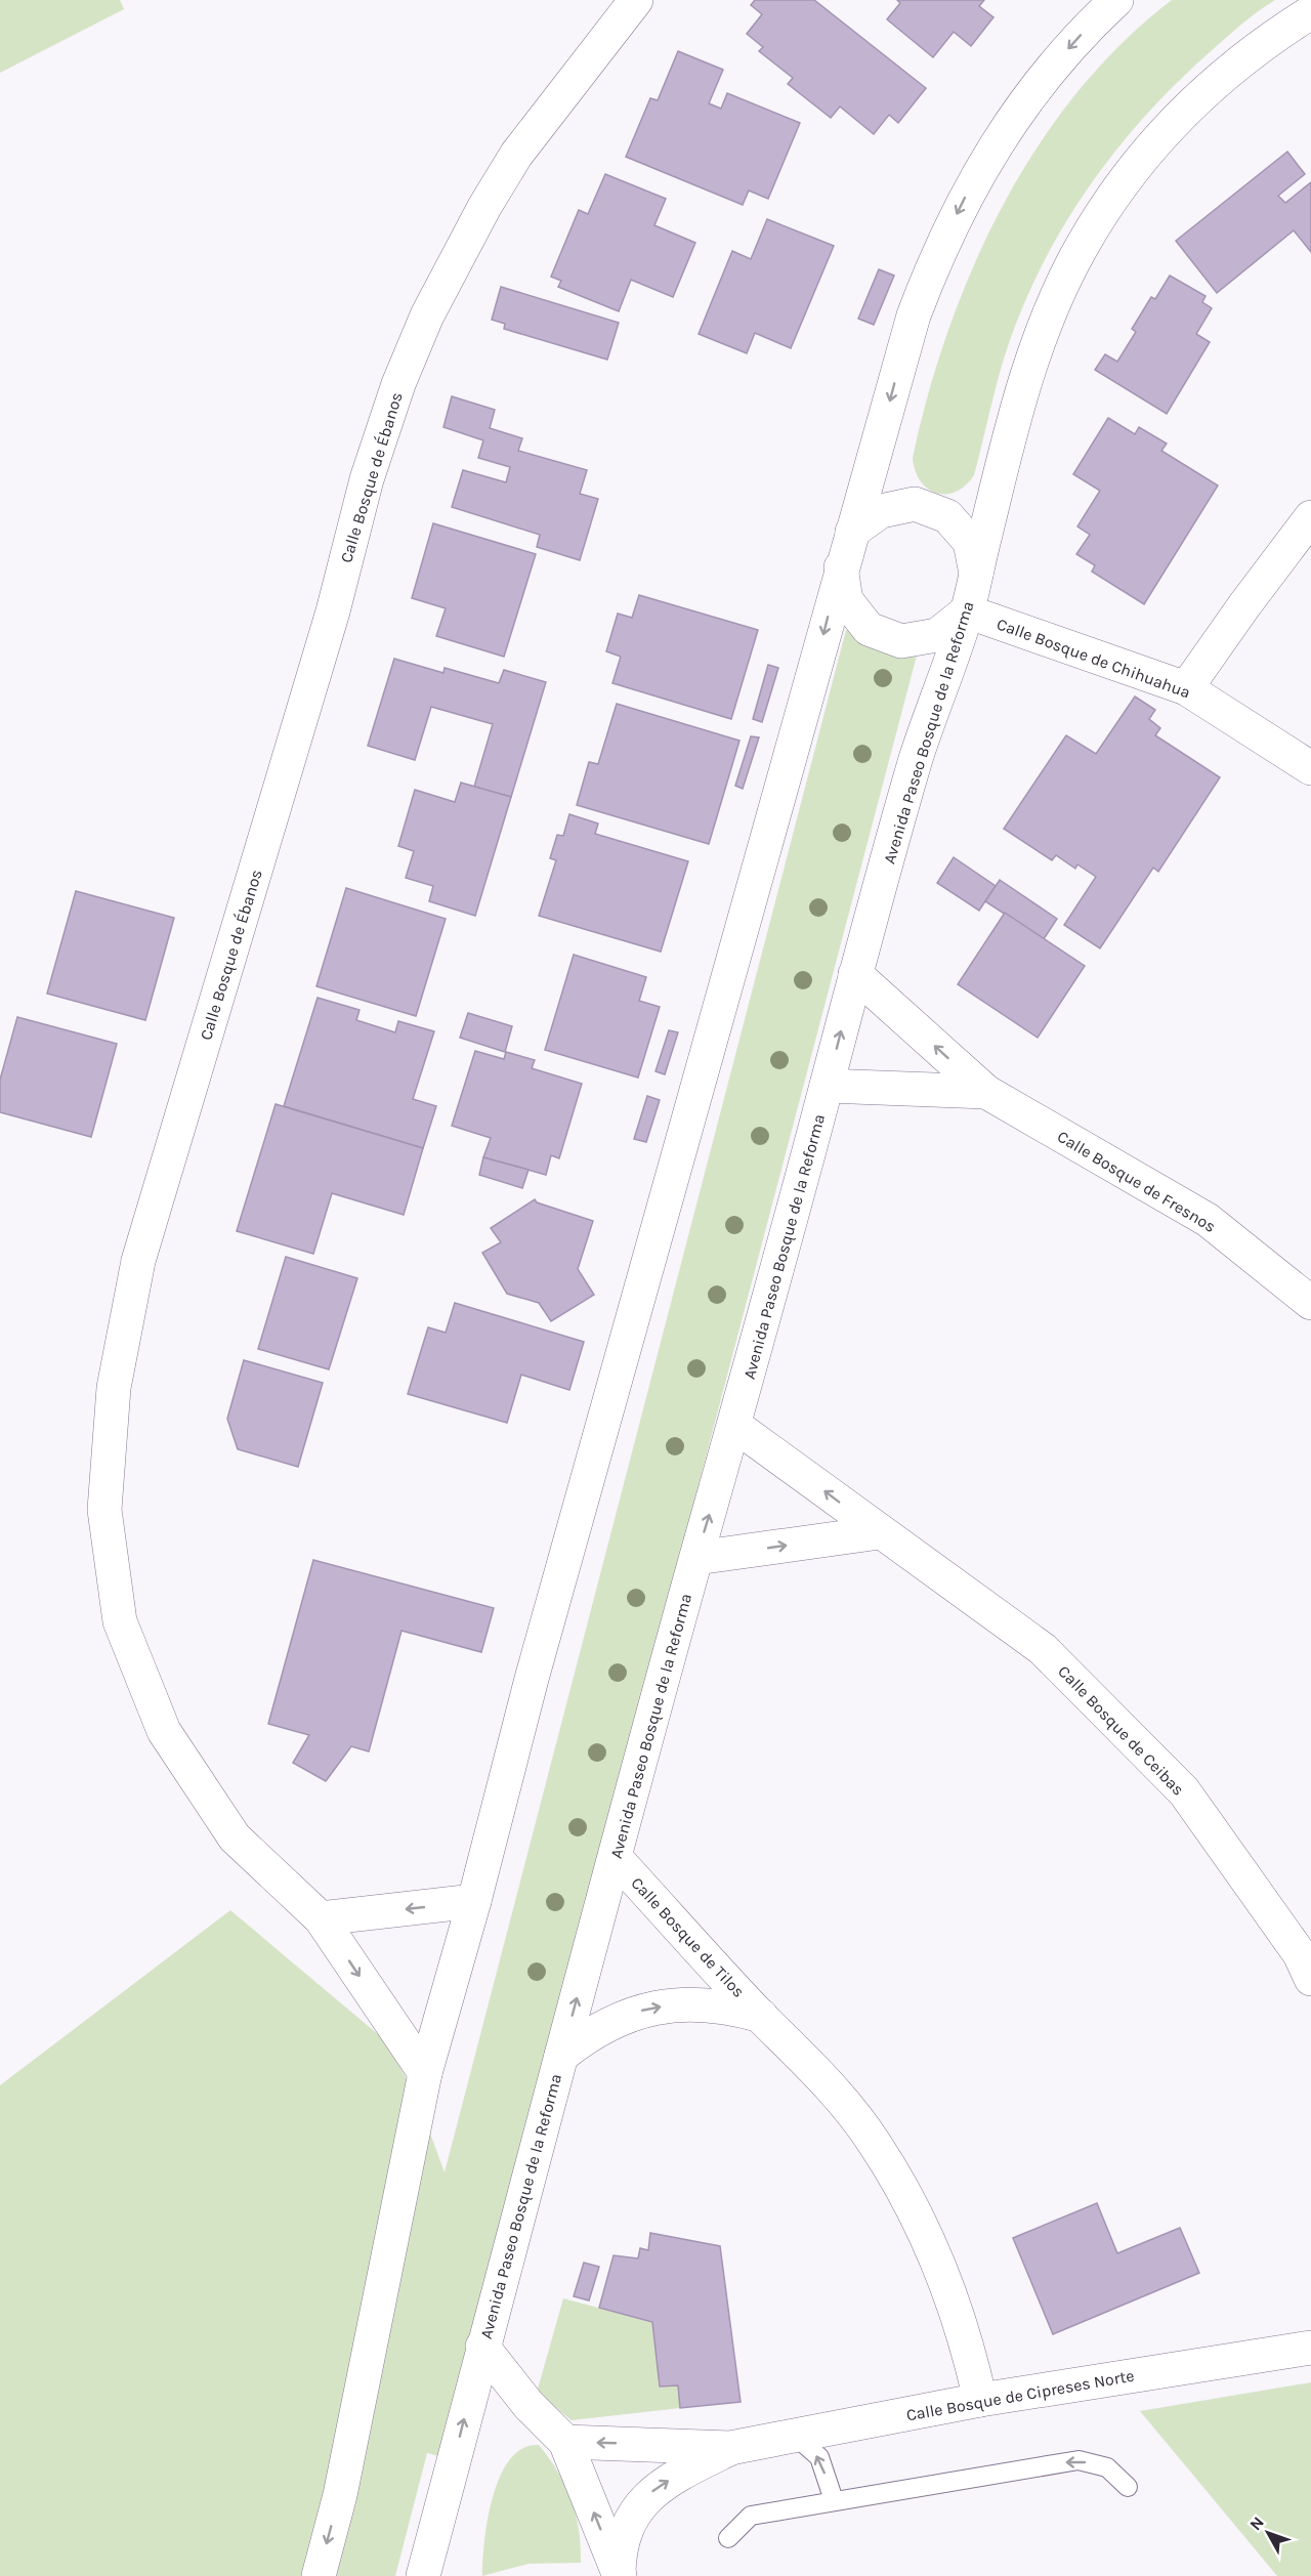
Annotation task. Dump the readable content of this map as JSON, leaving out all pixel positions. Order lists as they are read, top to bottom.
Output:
{
  "streets": {
    "street": [
      "Calle Bosque de Ébanos",
      "Calle Bosque de Chihuahua",
      "Avenida Paseo Bosque de la Reforma",
      "Calle Bosque de Fresnos",
      "Calle Bosque de Ceibas",
      "Calle Bosque de Tilos",
      "Calle Bosque de Cipreses Norte"
    ]
  },
  "crossings": [
    ["Calle Bosque de Chihuahua", "Avenida Paseo Bosque de la Reforma"],
    ["Avenida Paseo Bosque de la Reforma", "Calle Bosque de Fresnos"],
    ["Avenida Paseo Bosque de la Reforma", "Calle Bosque de Ceibas"],
    ["Avenida Paseo Bosque de la Reforma", "Calle Bosque de Tilos"],
    ["Calle Bosque de Tilos", "Calle Bosque de Cipreses Norte"]
  ],
  "north": "top left"
}
